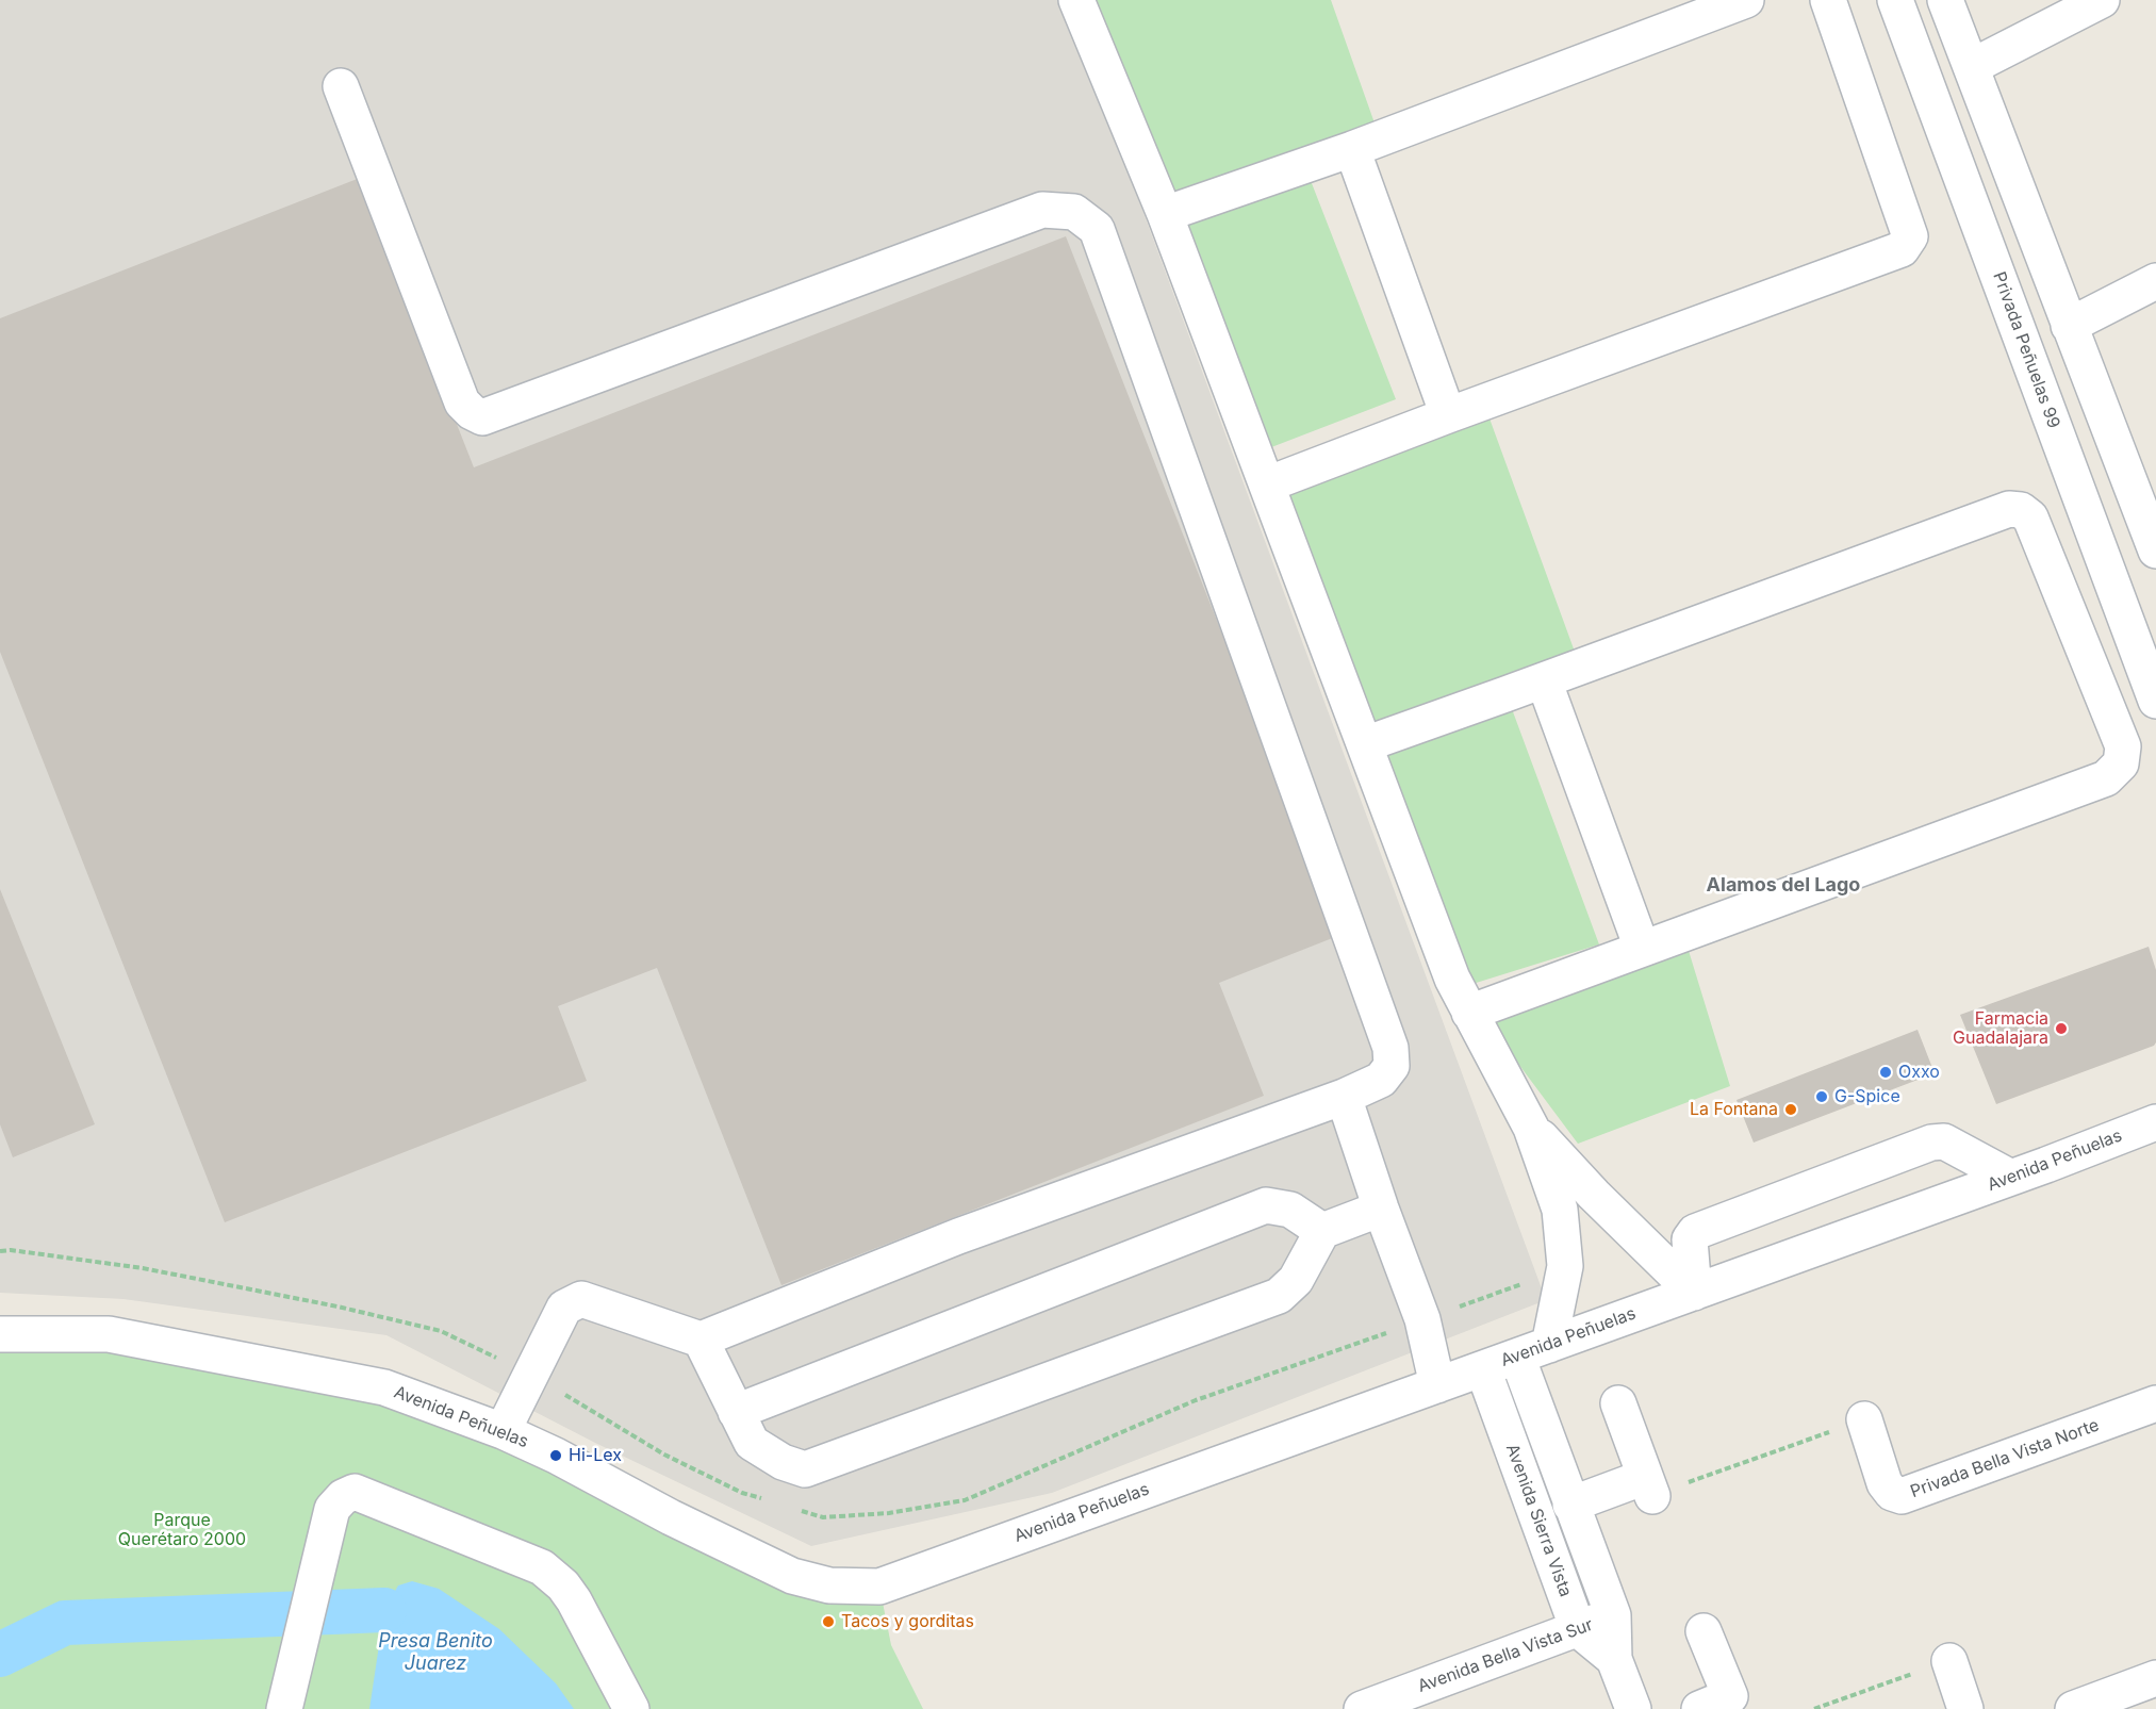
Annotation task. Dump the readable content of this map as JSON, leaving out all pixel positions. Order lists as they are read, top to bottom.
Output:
{
  "streets": {
    "street": [
      "Privada Peñuelas 99",
      "Avenida Peñuelas",
      "Privada Bella Vista Norte",
      "Avenida Sierra Vista",
      "Avenida Bella Vista Sur"
    ]
  },
  "crossings": [
    ["Avenida Peñuelas", "Avenida Sierra Vista"],
    ["Avenida Sierra Vista", "Avenida Bella Vista Sur"]
  ],
  "districts": ["Alamos del Lago"],
  "water": ["Presa Benito Juarez"],
  "parks": ["Parque Querétaro 2000"],
  "places": [
    "Farmacia Guadalajara",
    "Oxxo",
    "G-Spice",
    "La Fontana",
    "Hi-Lex",
    "Tacos y gorditas"
  ]
}
